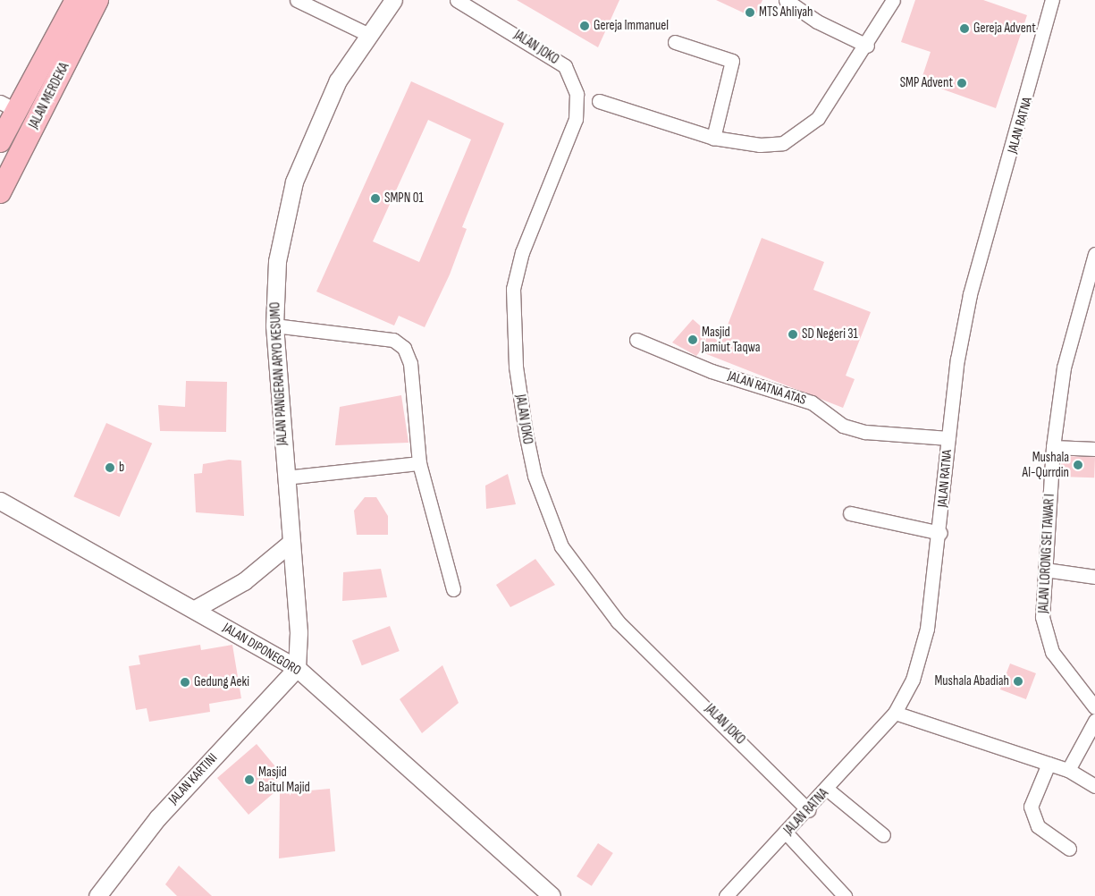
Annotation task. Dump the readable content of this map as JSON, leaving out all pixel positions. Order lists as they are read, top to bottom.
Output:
{
  "streets": {
    "main road": ["JALAN MERDEKA"],
    "street": [
      "JALAN JOKO",
      "JALAN RATNA",
      "JALAN PANGERAN ARYO KESUMO",
      "JALAN RATNA ATAS",
      "JALAN LORONG SEI TAWAR I",
      "JALAN DIPONEGORO",
      "JALAN KARTINI"
    ]
  },
  "crossings": [
    ["JALAN JOKO", "JALAN RATNA"],
    ["JALAN RATNA", "JALAN RATNA ATAS"],
    ["JALAN PANGERAN ARYO KESUMO", "JALAN DIPONEGORO"],
    ["JALAN PANGERAN ARYO KESUMO", "JALAN KARTINI"],
    ["JALAN DIPONEGORO", "JALAN KARTINI"]
  ],
  "places": [
    "MTS Ahliyah",
    "Gereja Immanuel",
    "Gereja Advent",
    "SMP Advent",
    "SMPN 01",
    "SD Negeri 31",
    "Masjid Jamiut Taqwa",
    "Mushala Al-Qurrdin",
    "b",
    "Mushala Abadiah",
    "Gedung Aeki",
    "Masjid Baitul Majid"
  ]
}
